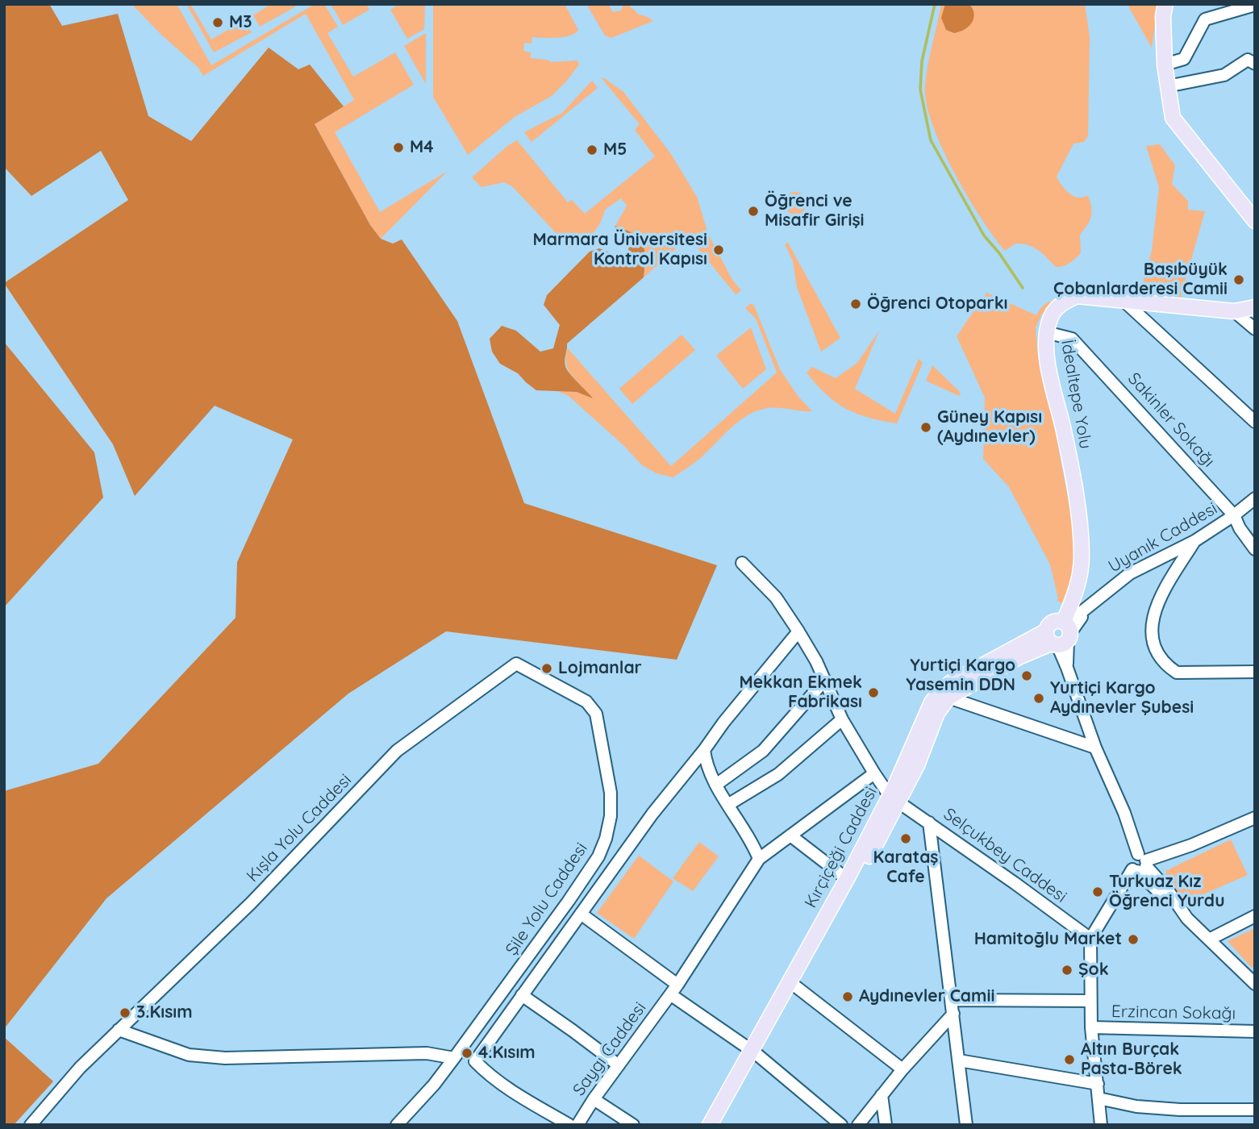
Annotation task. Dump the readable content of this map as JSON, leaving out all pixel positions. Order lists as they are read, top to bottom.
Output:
{
  "streets": {
    "main road": ["İdealtepe Yolu", "Kırçiçeği Caddesi"],
    "street": [
      "Sakinler Sokağı",
      "Uyanık Caddesi",
      "Kışla Yolu Caddesi",
      "Selçukbey Caddesi",
      "Şile Yolu Caddesi",
      "Erzincan Sokağı",
      "Saygı Caddesi"
    ]
  },
  "crossings": [
    ["İdealtepe Yolu", "Sakinler Sokağı"],
    ["İdealtepe Yolu", "Uyanık Caddesi"],
    ["İdealtepe Yolu", "Kırçiçeği Caddesi"],
    ["Sakinler Sokağı", "Uyanık Caddesi"],
    ["Uyanık Caddesi", "Kırçiçeği Caddesi"],
    ["Kışla Yolu Caddesi", "Şile Yolu Caddesi"],
    ["Kırçiçeği Caddesi", "Selçukbey Caddesi"]
  ],
  "places": [
    "M3",
    "M4",
    "M5",
    "Öğrenci ve Misafir Girişi",
    "Marmara Üniversitesi Kontrol Kapısı",
    "Başıbüyük Çobanlarderesi Camii",
    "Öğrenci Otoparkı",
    "Güney Kapısı (Aydınevler)",
    "Lojmanlar",
    "Yurtiçi Kargo Yasemin DDN",
    "Mekkan Ekmek Fabrikası",
    "Yurtiçi Kargo Aydınevler Şubesi",
    "Karataş Cafe",
    "Turkuaz Kız Öğrenci Yurdu",
    "Hamitoğlu Market",
    "Şok",
    "Aydınevler Camii",
    "3.Kısım",
    "4.Kısım",
    "Altın Burçak Pasta-Börek"
  ]
}
